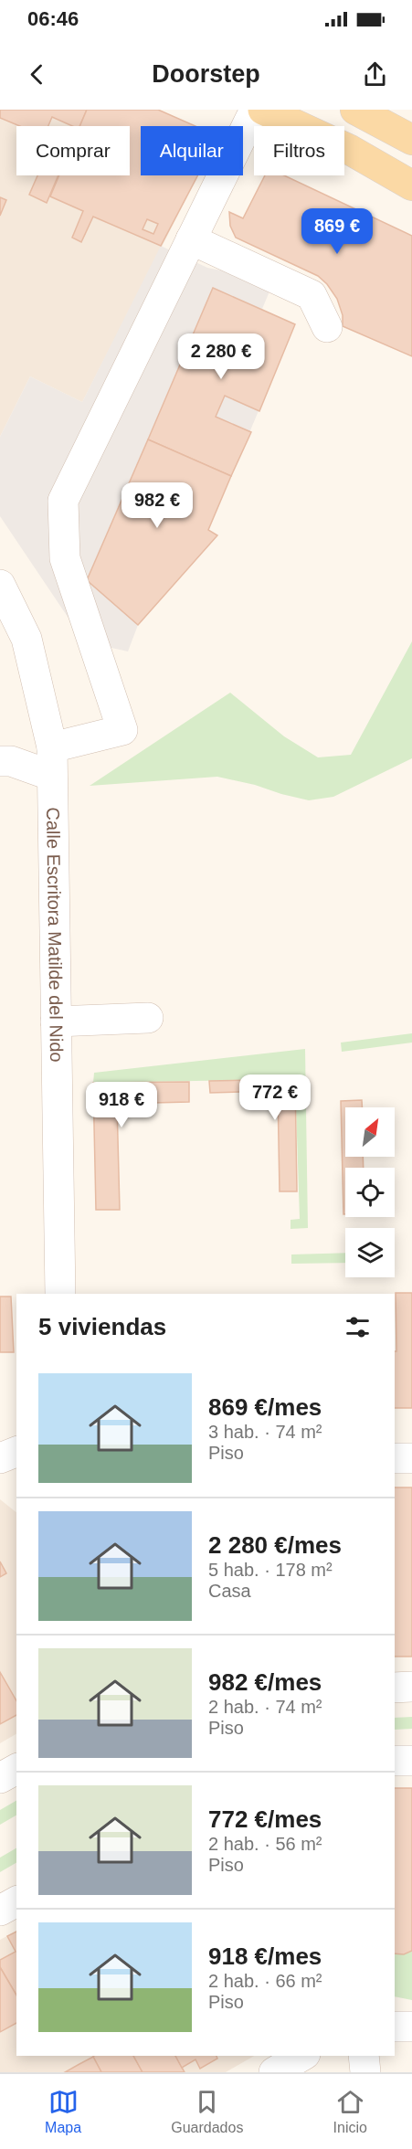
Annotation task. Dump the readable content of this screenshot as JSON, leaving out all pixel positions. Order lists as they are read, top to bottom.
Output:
{
  "streets": {
    "street": ["Calle Escritora Matilde del Nido"]
  },
  "north": "top right",
  "page": {
    "status": "06:46",
    "header": "Doorstep",
    "chip": ["Comprar", "Alquilar", "Filtros"],
    "price": [
      "869 €",
      "2 280 €",
      "982 €",
      "772 €",
      "918 €"
    ],
    "heading": "5 viviendas",
    "list": [
      {
        "name": "869 €/mes",
        "note": "3 hab. · 74 m² · Piso"
      },
      {
        "name": "2 280 €/mes",
        "note": "5 hab. · 178 m² · Casa"
      },
      {
        "name": "982 €/mes",
        "note": "2 hab. · 74 m² · Piso"
      },
      {
        "name": "772 €/mes",
        "note": "2 hab. · 56 m² · Piso"
      },
      {
        "name": "918 €/mes",
        "note": "2 hab. · 66 m² · Piso"
      }
    ],
    "tabs": ["Mapa", "Guardados", "Inicio"]
  }
}
